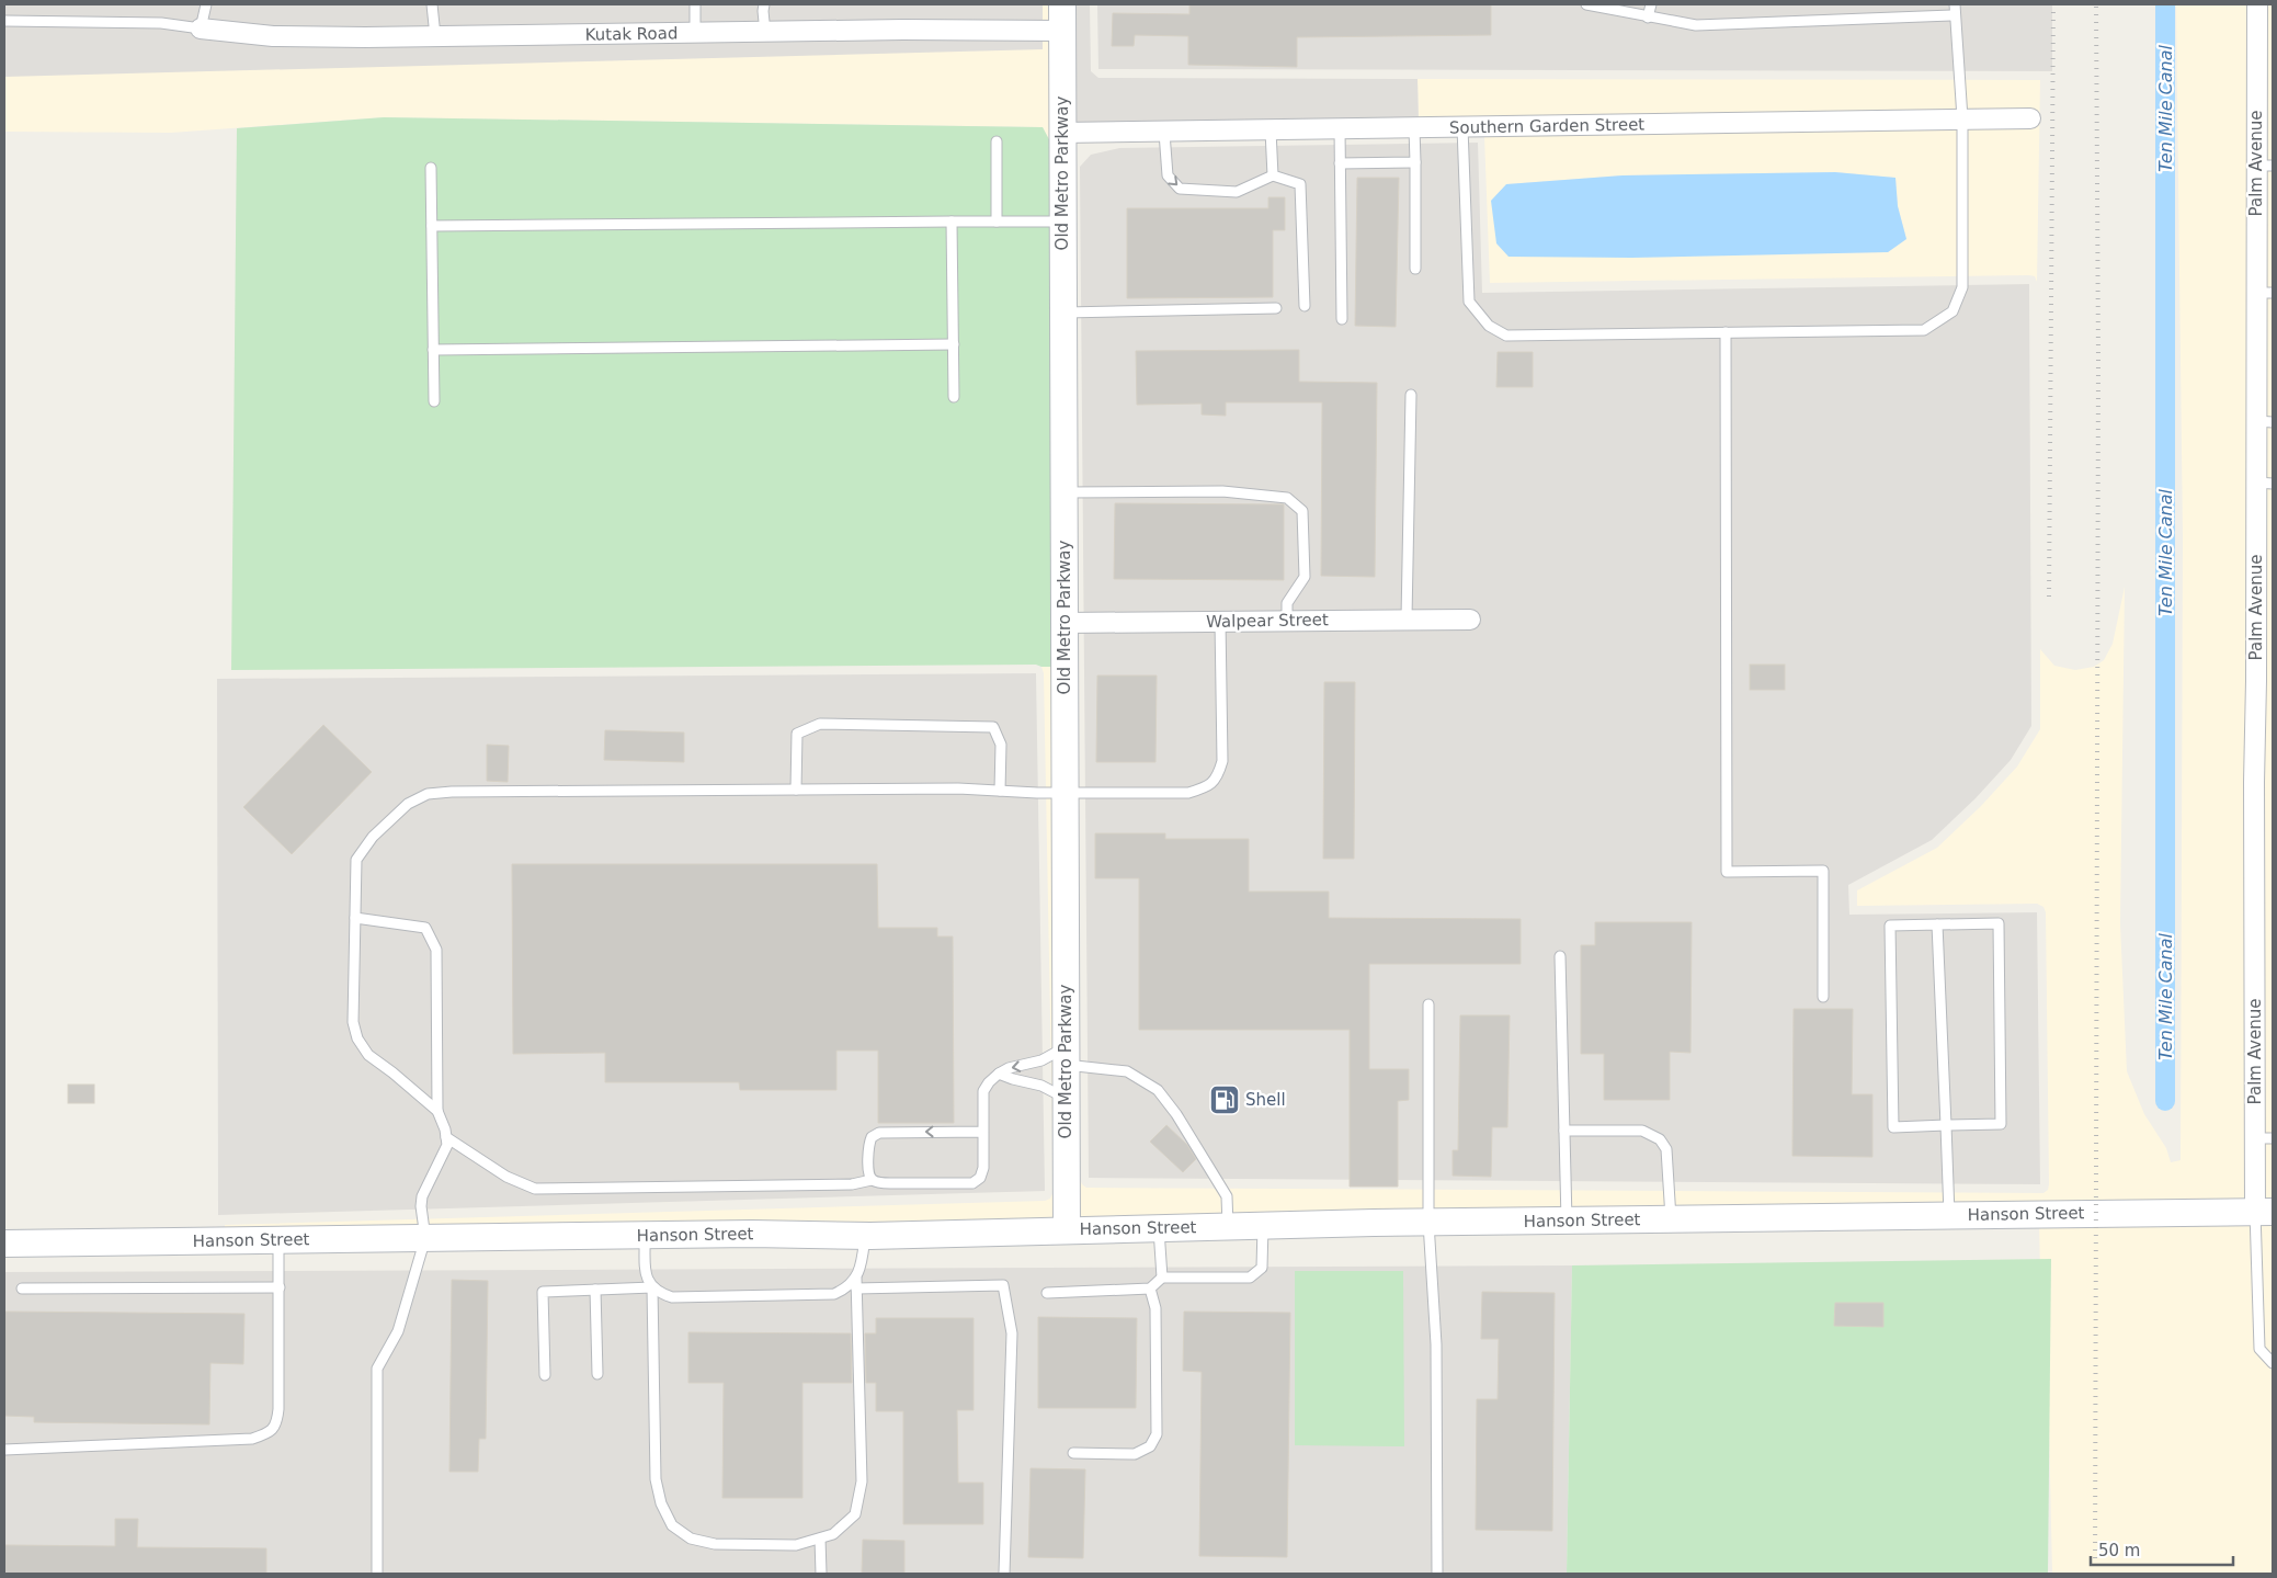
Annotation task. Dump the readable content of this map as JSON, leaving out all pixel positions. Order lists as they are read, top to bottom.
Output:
{
  "streets": {
    "street": [
      "Kutak Road",
      "Southern Garden Street",
      "Palm Avenue",
      "Old Metro Parkway",
      "Walpear Street",
      "Hanson Street"
    ]
  },
  "crossings": [
    ["Kutak Road", "Old Metro Parkway"],
    ["Southern Garden Street", "Old Metro Parkway"],
    ["Palm Avenue", "Hanson Street"],
    ["Old Metro Parkway", "Walpear Street"],
    ["Old Metro Parkway", "Hanson Street"]
  ],
  "water": ["Ten Mile Canal"],
  "places": {
    "fuel station": ["Shell"]
  },
  "scale_bar": "50 m"
}
